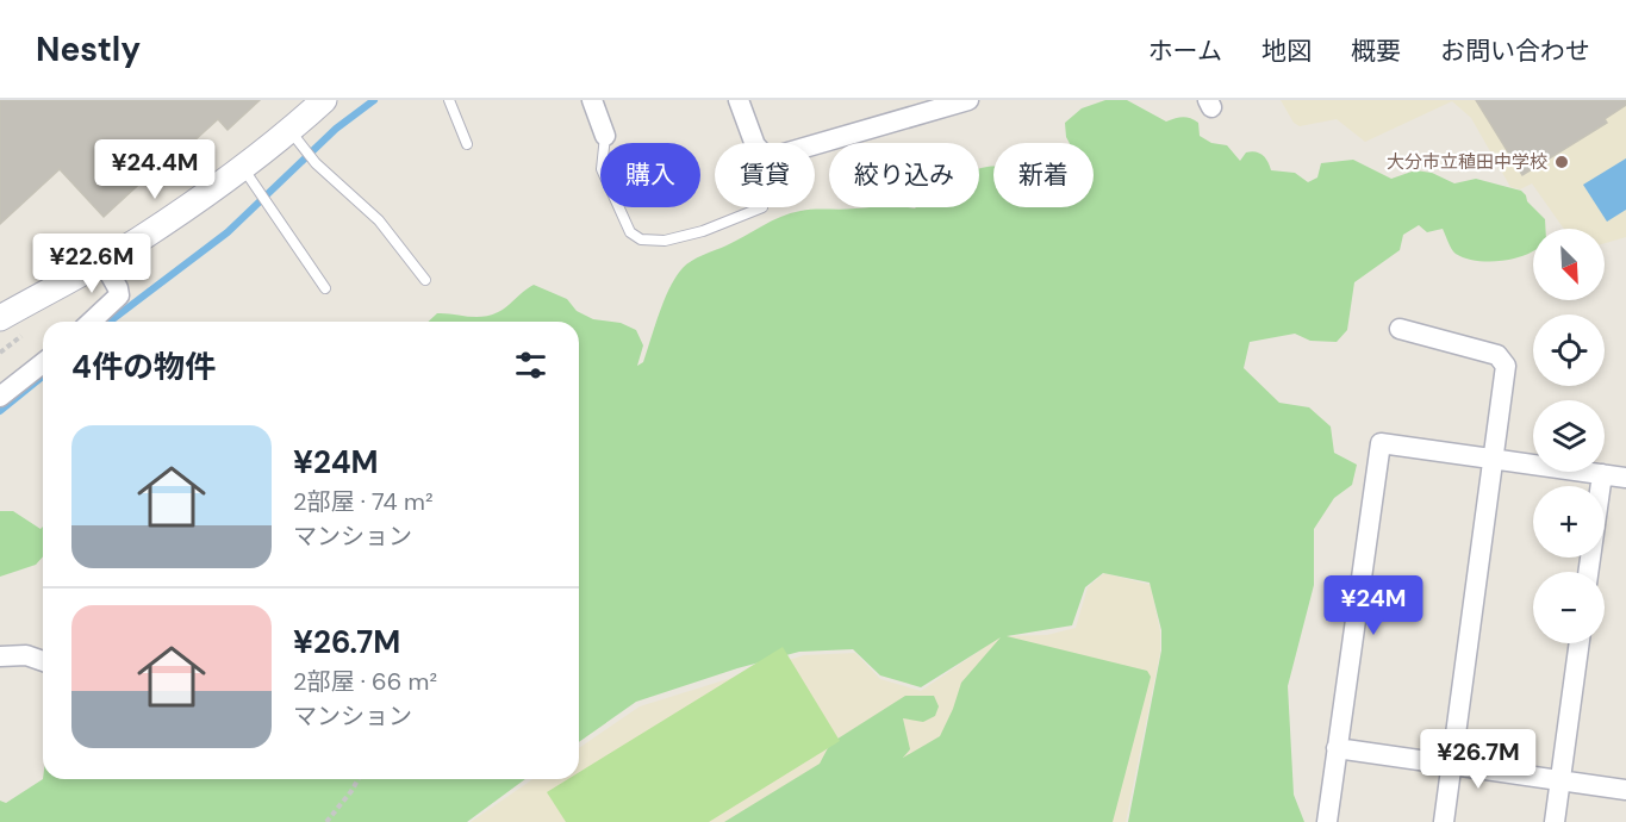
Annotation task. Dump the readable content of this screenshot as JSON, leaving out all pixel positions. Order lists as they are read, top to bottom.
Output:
{
  "places": ["大分市立稙田中学校"],
  "north": "bottom right",
  "page": {
    "header": "Nestly",
    "nav": [
      "ホーム",
      "地図",
      "概要",
      "お問い合わせ"
    ],
    "price": [
      "¥24.4M",
      "¥22.6M",
      "¥24M",
      "¥26.7M"
    ],
    "chip": [
      "購入",
      "賃貸",
      "絞り込み",
      "新着"
    ],
    "map_buttons": ["+", "−"],
    "heading": "4件の物件",
    "list": [
      {
        "name": "¥24M",
        "note": "2部屋 · 74 m² · マンション"
      },
      {
        "name": "¥26.7M",
        "note": "2部屋 · 66 m² · マンション"
      }
    ]
  }
}
